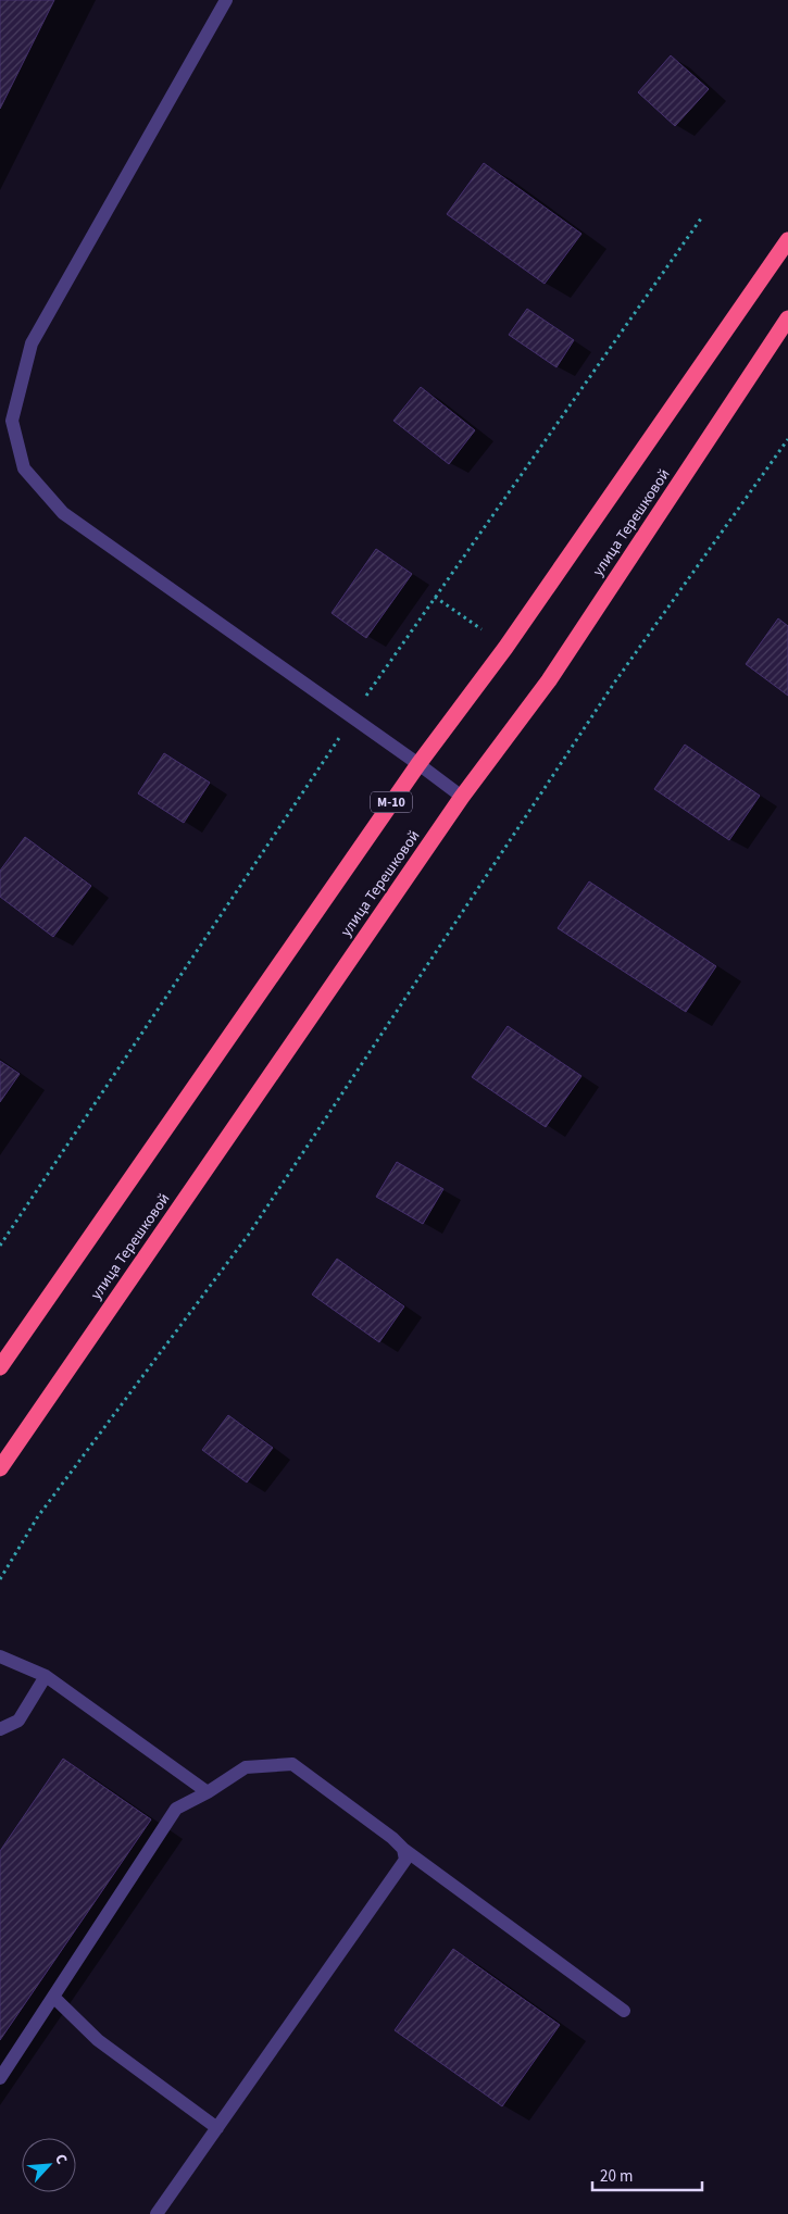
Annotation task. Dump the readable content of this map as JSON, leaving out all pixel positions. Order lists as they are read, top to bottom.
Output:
{
  "streets": {
    "highway": ["улица Терешковой", "М-10"]
  },
  "scale_bar": "20 m",
  "north": "top right"
}
